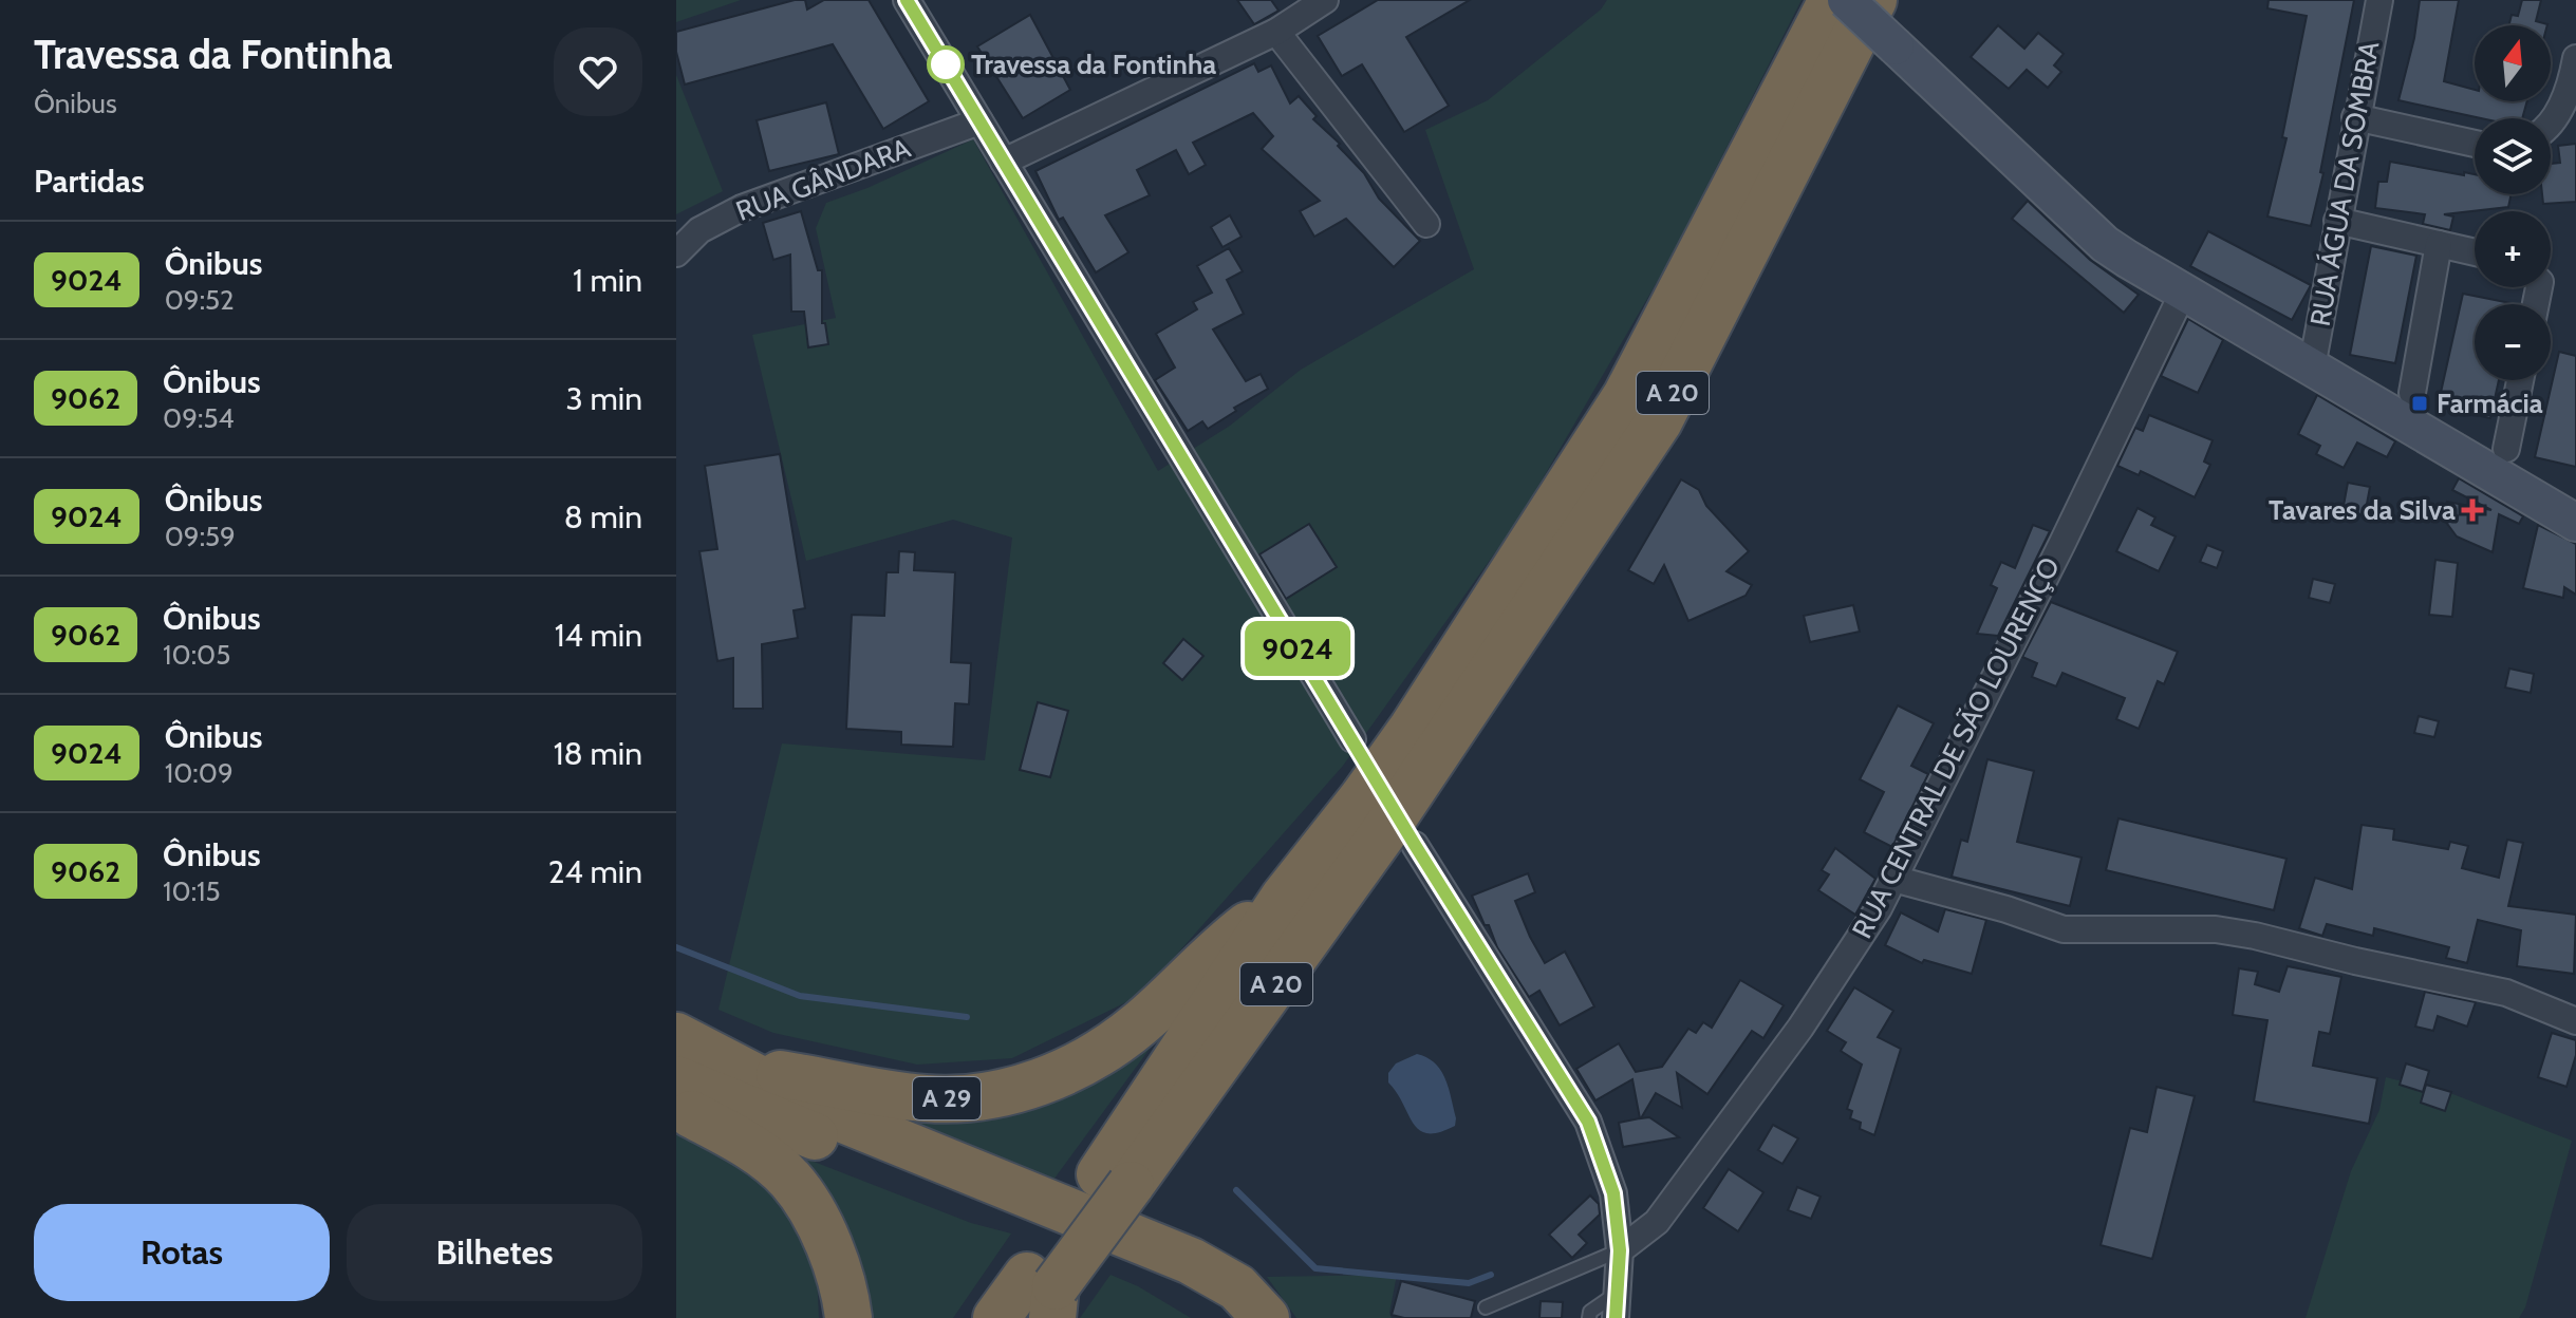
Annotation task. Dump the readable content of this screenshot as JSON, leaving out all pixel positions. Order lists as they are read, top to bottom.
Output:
{
  "streets": {
    "highway": ["A 20", "A 29"],
    "street": ["RUA GÂNDARA", "RUA ÁGUA DA SOMBRA", "RUA CENTRAL DE SÃO LOURENÇO"]
  },
  "crossings": [
    ["A 20", "A 29"]
  ],
  "places": {
    "other": ["Travessa da Fontinha"],
    "transit": ["Farmácia"],
    "health": ["Tavares da Silva"]
  },
  "lines": ["bus line 9024"],
  "north": "top",
  "page": {
    "heading": [
      ["Travessa da Fontinha", "Ônibus"],
      "Partidas"
    ],
    "on_map": "9024",
    "map_buttons": ["+", "−"],
    "list": [
      {
        "mark": "9024",
        "name": "Ônibus",
        "note": "09:52",
        "value": "1 min"
      },
      {
        "mark": "9062",
        "name": "Ônibus",
        "note": "09:54",
        "value": "3 min"
      },
      {
        "mark": "9024",
        "name": "Ônibus",
        "note": "09:59",
        "value": "8 min"
      },
      {
        "mark": "9062",
        "name": "Ônibus",
        "note": "10:05",
        "value": "14 min"
      },
      {
        "mark": "9024",
        "name": "Ônibus",
        "note": "10:09",
        "value": "18 min"
      },
      {
        "mark": "9062",
        "name": "Ônibus",
        "note": "10:15",
        "value": "24 min"
      }
    ],
    "buttons": ["Rotas", "Bilhetes"]
  }
}
